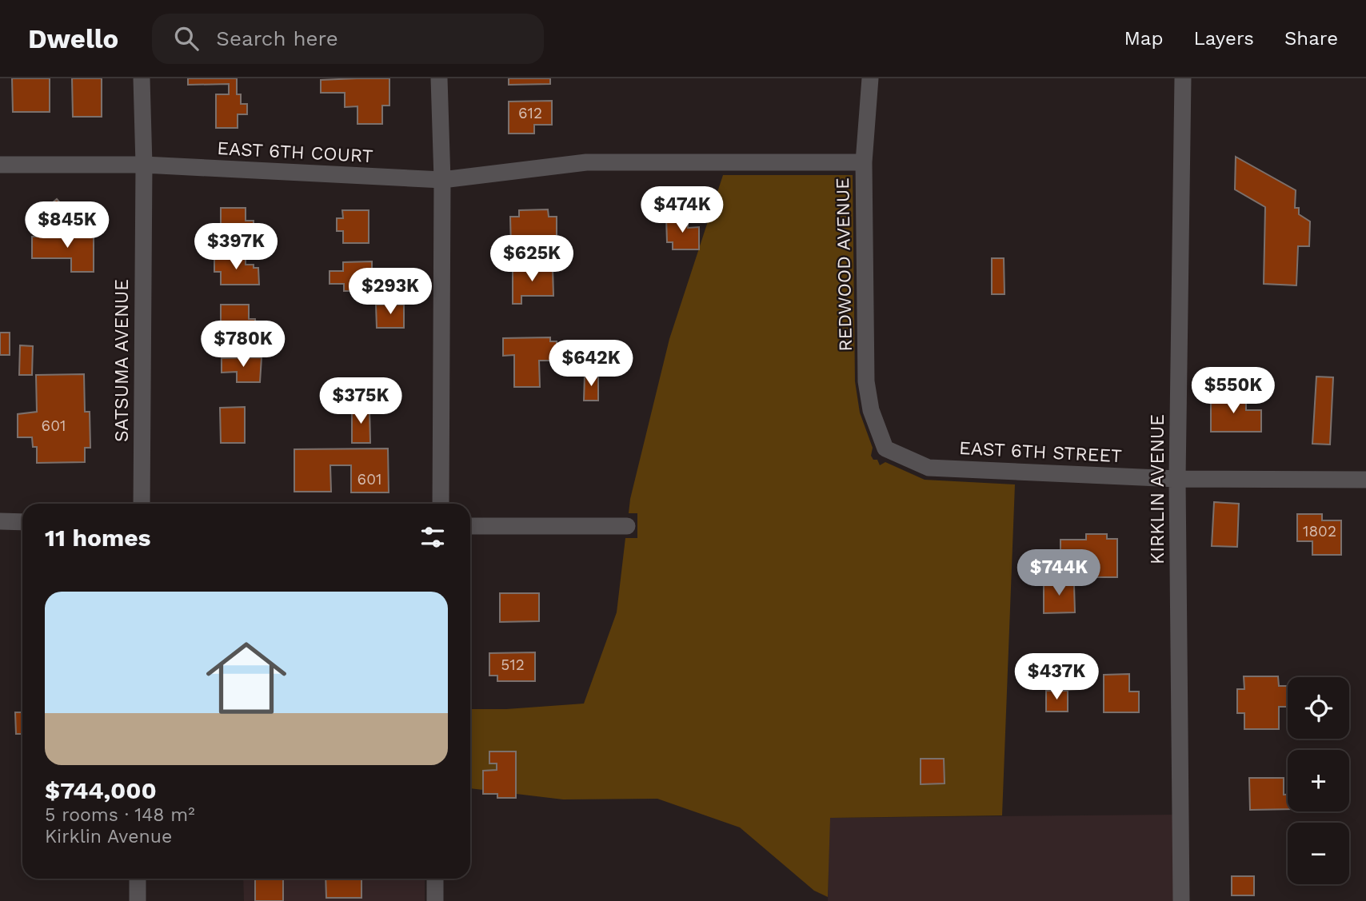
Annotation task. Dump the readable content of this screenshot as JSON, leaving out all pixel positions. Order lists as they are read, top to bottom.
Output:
{
  "streets": {
    "street": [
      "EAST 6TH COURT",
      "REDWOOD AVENUE",
      "SATSUMA AVENUE",
      "EAST 6TH STREET",
      "KIRKLIN AVENUE"
    ]
  },
  "crossings": [
    ["EAST 6TH COURT", "REDWOOD AVENUE"],
    ["EAST 6TH COURT", "SATSUMA AVENUE"],
    ["REDWOOD AVENUE", "EAST 6TH STREET"],
    ["EAST 6TH STREET", "KIRKLIN AVENUE"]
  ],
  "house_numbers": [
    "612",
    "601",
    "601",
    "1802",
    "512"
  ],
  "page": {
    "header": "Dwello",
    "search": "Search here",
    "nav": ["Map", "Layers", "Share"],
    "price": [
      "$474K",
      "$845K",
      "$397K",
      "$625K",
      "$293K",
      "$780K",
      "$642K",
      "$550K",
      "$375K",
      "$744K",
      "$437K"
    ],
    "heading": "11 homes",
    "list": [
      {
        "name": "$744,000",
        "note": "5 rooms · 148 m² · Kirklin Avenue"
      }
    ],
    "map_buttons": ["+", "−"]
  }
}
